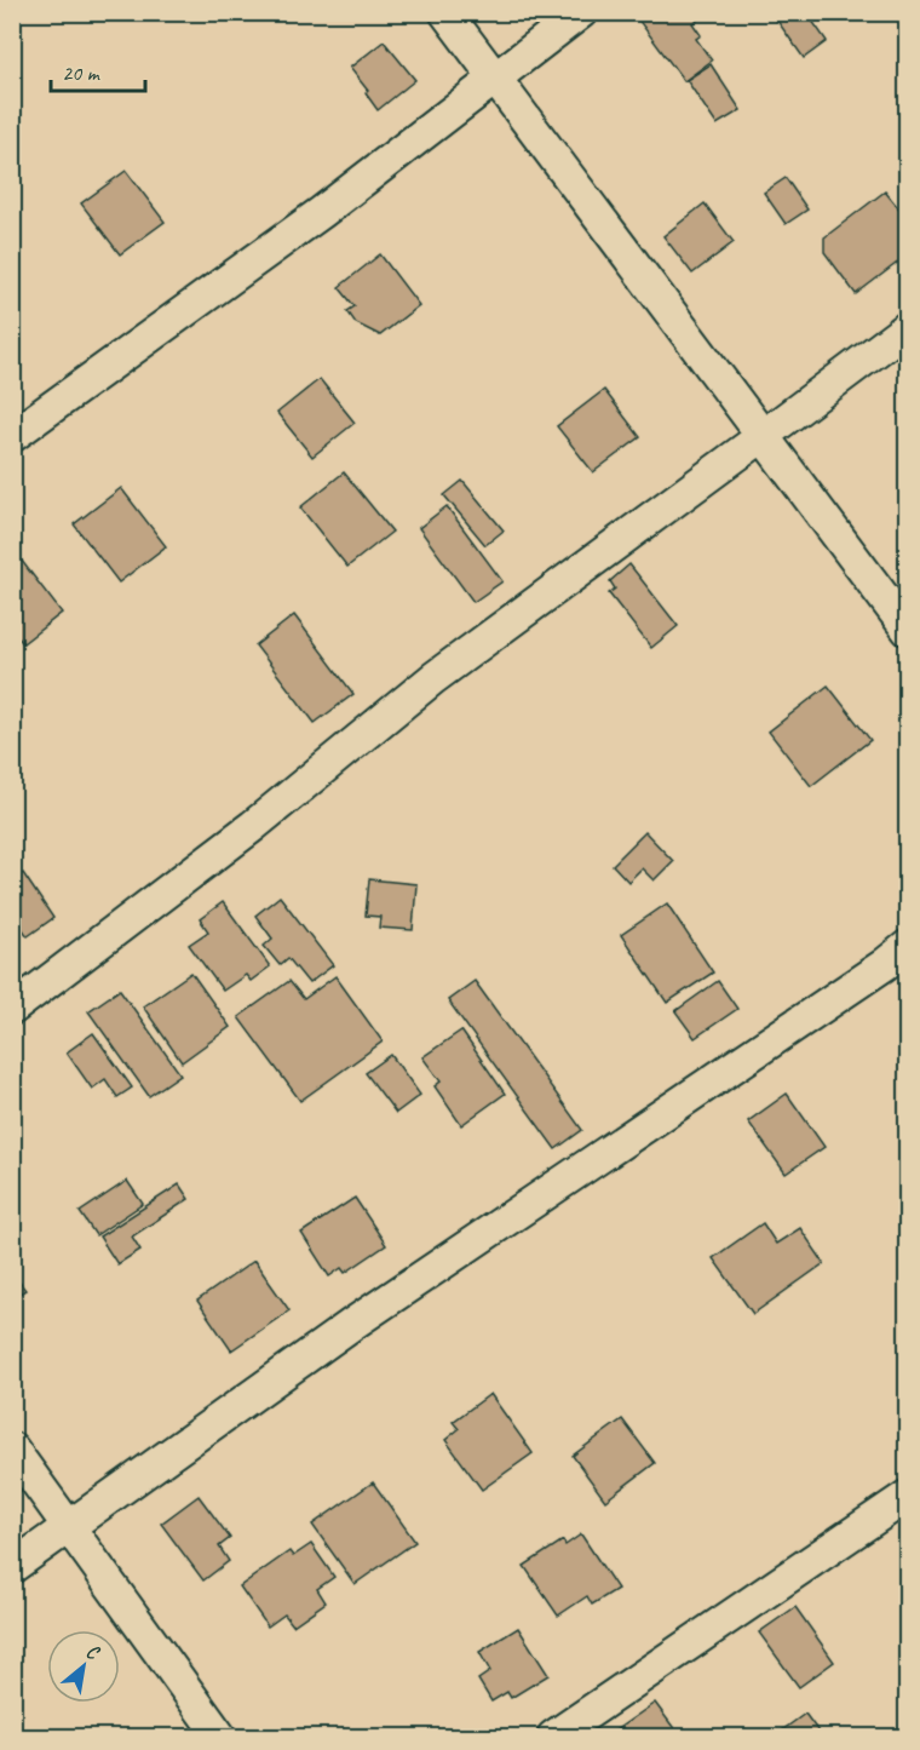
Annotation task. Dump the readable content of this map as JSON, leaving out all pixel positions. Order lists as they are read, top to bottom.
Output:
{
  "scale_bar": "20 m",
  "north": "top right"
}
